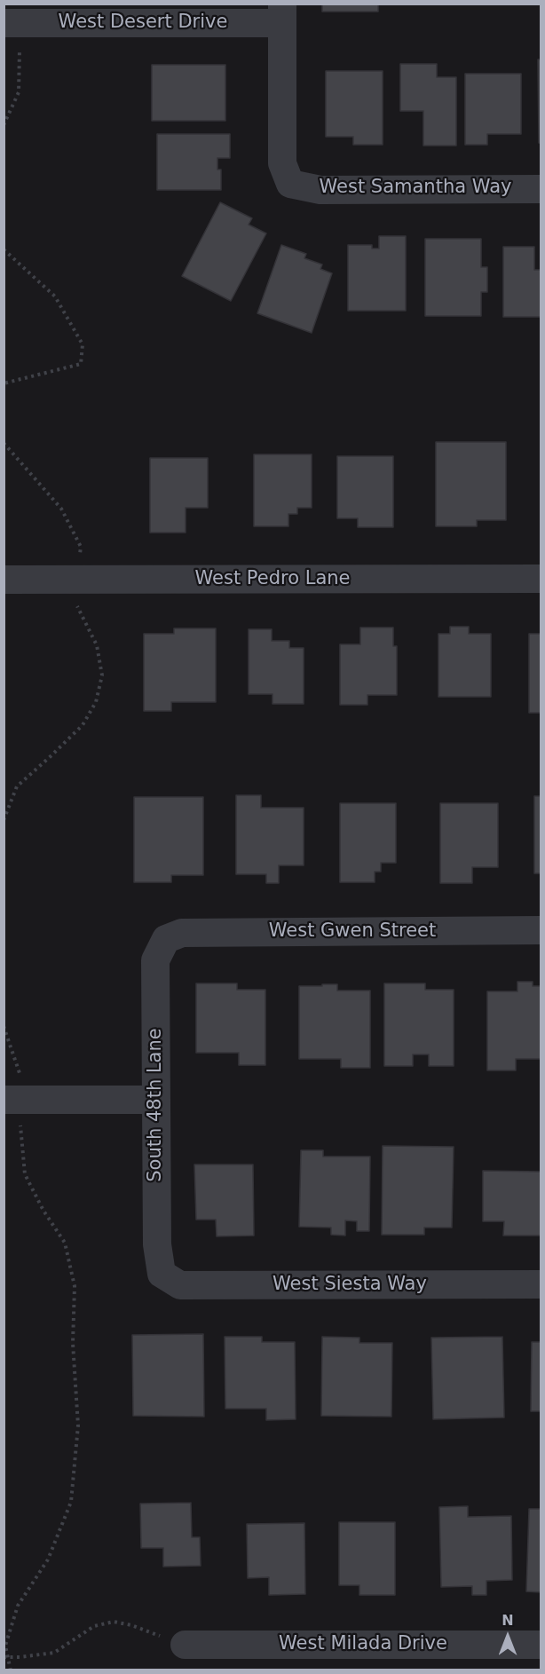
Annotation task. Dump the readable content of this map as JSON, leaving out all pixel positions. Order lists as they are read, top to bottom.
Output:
{
  "streets": {
    "street": [
      "West Desert Drive",
      "West Samantha Way",
      "West Pedro Lane",
      "West Gwen Street",
      "South 48th Lane",
      "West Siesta Way",
      "West Milada Drive"
    ]
  },
  "crossings": [
    ["West Desert Drive", "West Samantha Way"],
    ["West Gwen Street", "South 48th Lane"],
    ["South 48th Lane", "West Siesta Way"]
  ],
  "north": "top"
}
